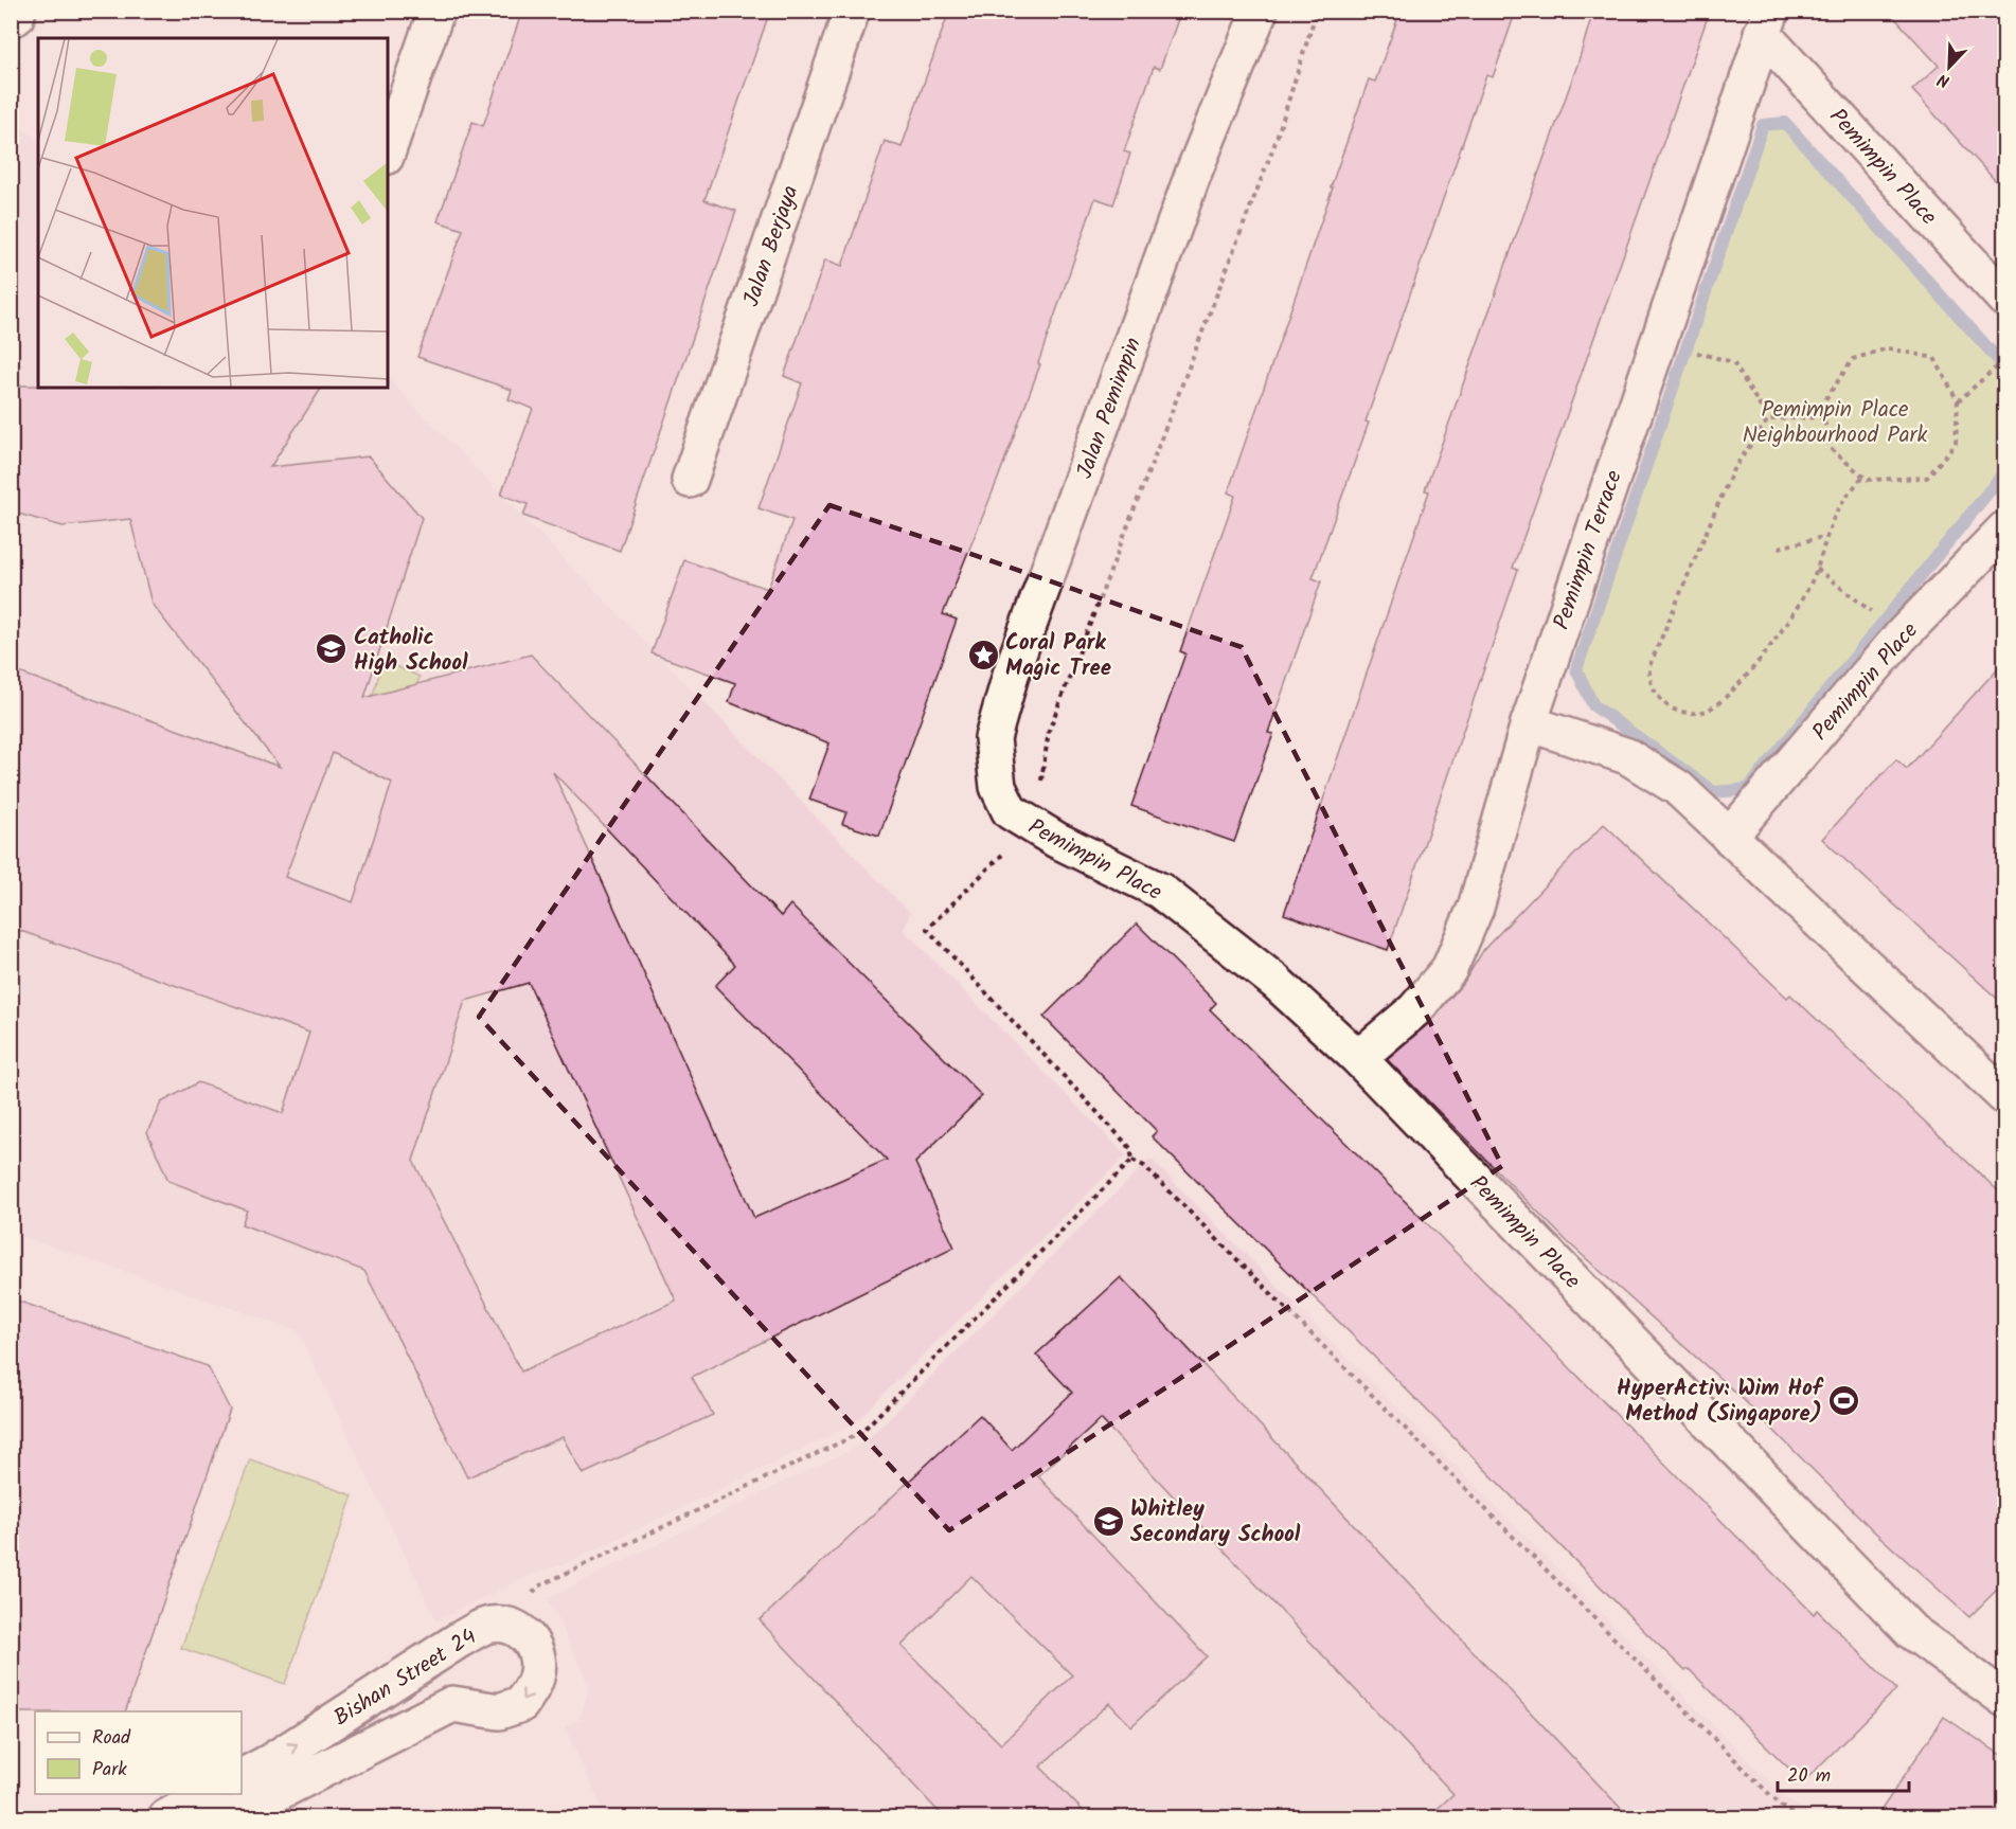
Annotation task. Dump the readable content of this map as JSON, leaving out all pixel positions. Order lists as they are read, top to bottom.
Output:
{
  "streets": {
    "street": [
      "Pemimpin Place",
      "Jalan Berjaya",
      "Jalan Pemimpin",
      "Pemimpin Terrace",
      "Bishan Street 24"
    ]
  },
  "crossings": [
    ["Pemimpin Place", "Jalan Pemimpin"],
    ["Pemimpin Place", "Pemimpin Terrace"]
  ],
  "parks": ["Pemimpin Place Neighbourhood Park"],
  "places": {
    "school or university": ["Catholic High School", "Whitley Secondary School"],
    "place": ["Coral Park Magic Tree"],
    "sports": ["HyperActiv: Wim Hof Method (Singapore)"]
  },
  "legend": ["Road", "Park"],
  "scale_bar": "20 m",
  "north": "bottom left"
}
